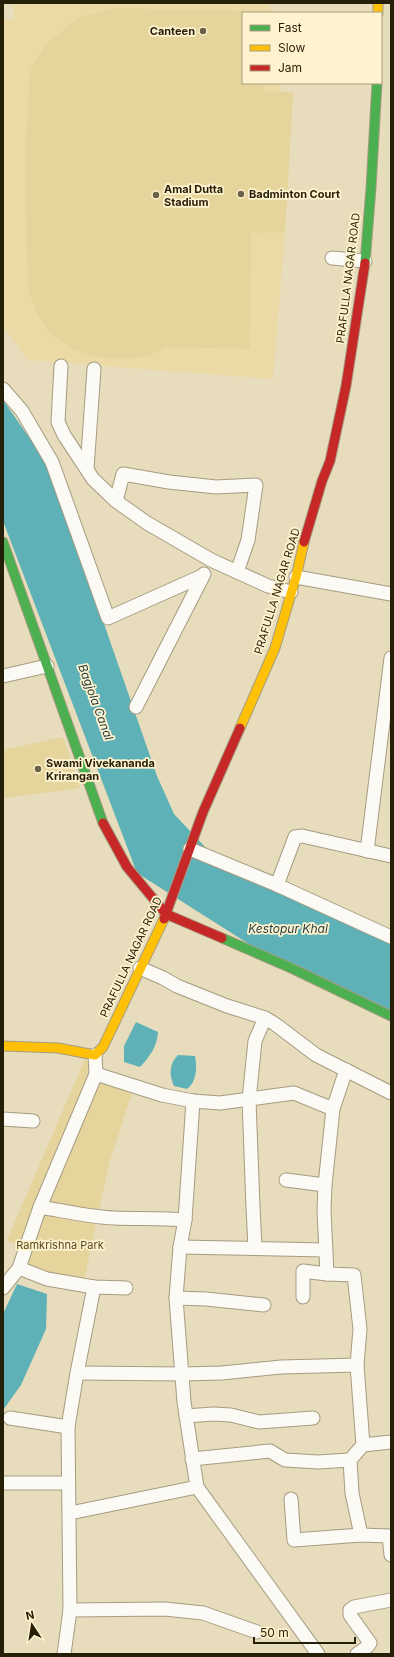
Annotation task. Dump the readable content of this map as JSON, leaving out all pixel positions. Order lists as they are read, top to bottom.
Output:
{
  "streets": {
    "street": ["PRAFULLA NAGAR ROAD"]
  },
  "water": ["Bagjola Canal", "Kestopur Khal"],
  "parks": ["Ramkrishna Park"],
  "places": [
    "Canteen",
    "Badminton Court",
    "Amal Dutta Stadium",
    "Swami Vivekananda Krirangan"
  ],
  "legend": ["Fast", "Slow", "Jam"],
  "scale_bar": "50 m",
  "north": "top"
}
